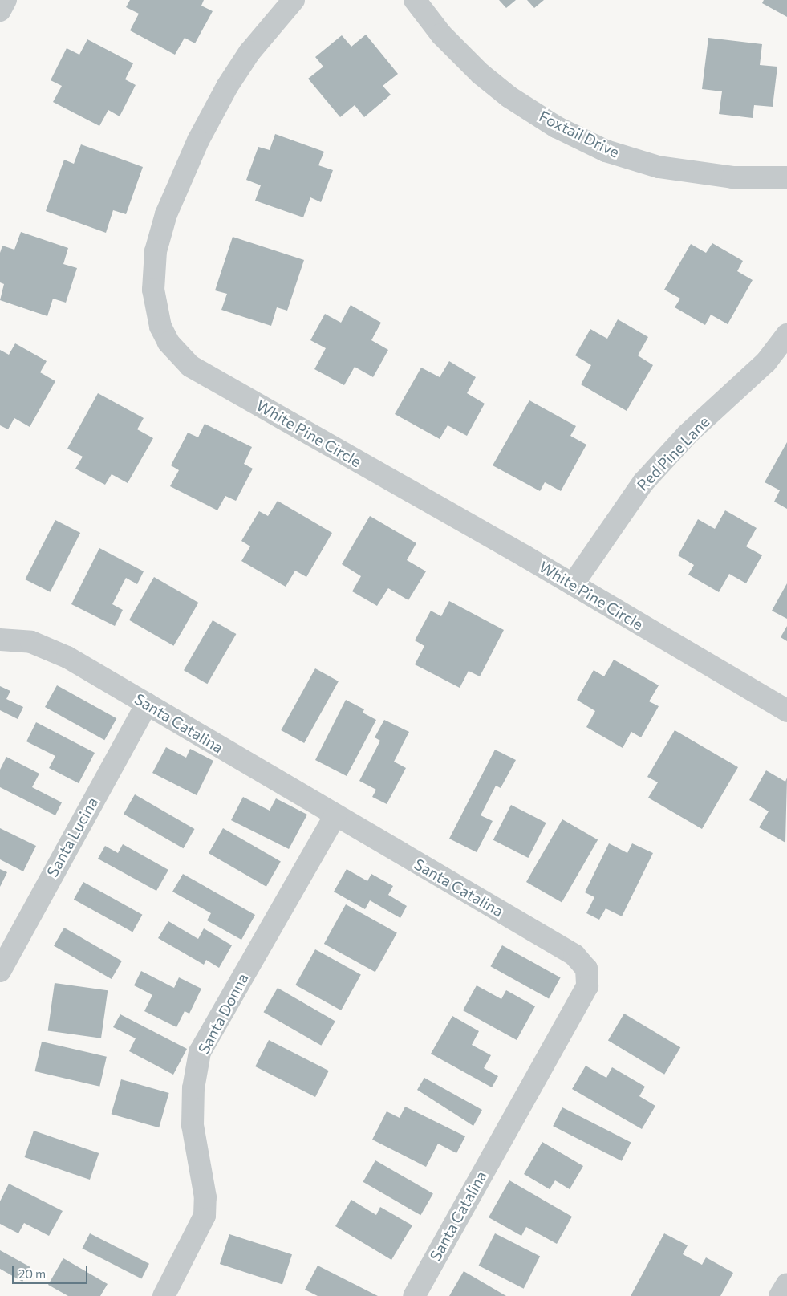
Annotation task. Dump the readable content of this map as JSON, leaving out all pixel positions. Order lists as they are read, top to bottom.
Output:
{
  "streets": {
    "street": [
      "Foxtail Drive",
      "White Pine Circle",
      "Red Pine Lane",
      "Santa Catalina",
      "Santa Lucina",
      "Santa Donna"
    ]
  },
  "crossings": [
    ["White Pine Circle", "Red Pine Lane"],
    ["Santa Catalina", "Santa Lucina"],
    ["Santa Catalina", "Santa Donna"]
  ],
  "scale_bar": "20 m"
}
